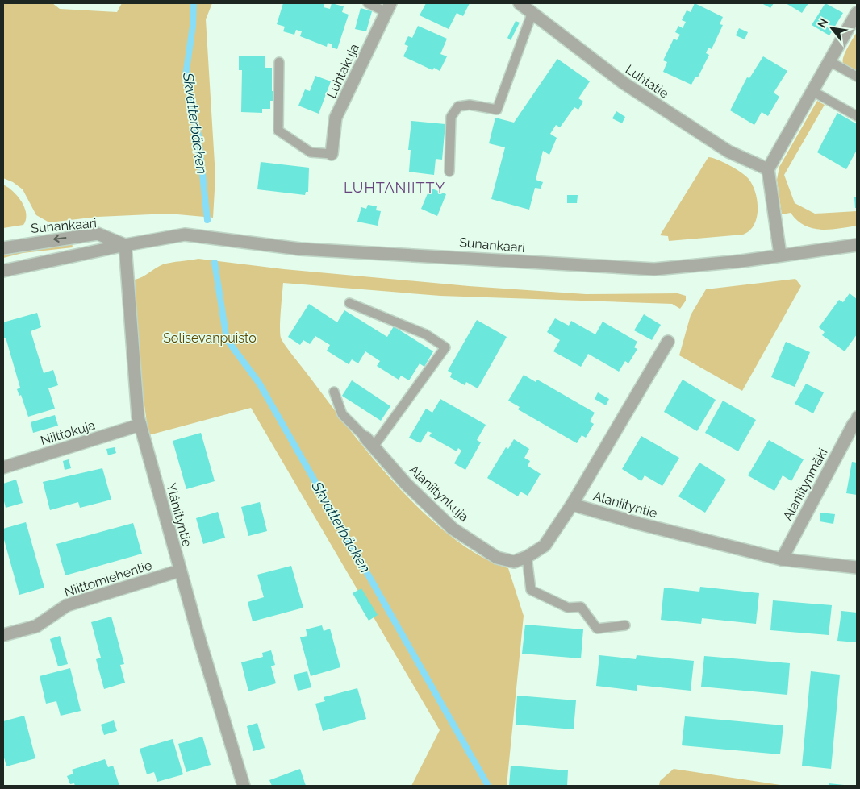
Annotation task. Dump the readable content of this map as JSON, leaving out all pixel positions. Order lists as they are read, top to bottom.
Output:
{
  "streets": {
    "street": [
      "Luhtakuja",
      "Luhtatie",
      "Sunankaari",
      "Niittokuja",
      "Alaniitynmäki",
      "Alaniitynkuja",
      "Alaniityntie",
      "Yläniityntie",
      "Niittomiehentie"
    ]
  },
  "crossings": [
    ["Sunankaari", "Yläniityntie"],
    ["Niittokuja", "Yläniityntie"],
    ["Alaniitynmäki", "Alaniityntie"],
    ["Alaniitynkuja", "Alaniityntie"],
    ["Yläniityntie", "Niittomiehentie"]
  ],
  "districts": ["LUHTANIITTY"],
  "water": ["Skvatterbäcken"],
  "parks": ["Solisevanpuisto"],
  "north": "top left"
}
